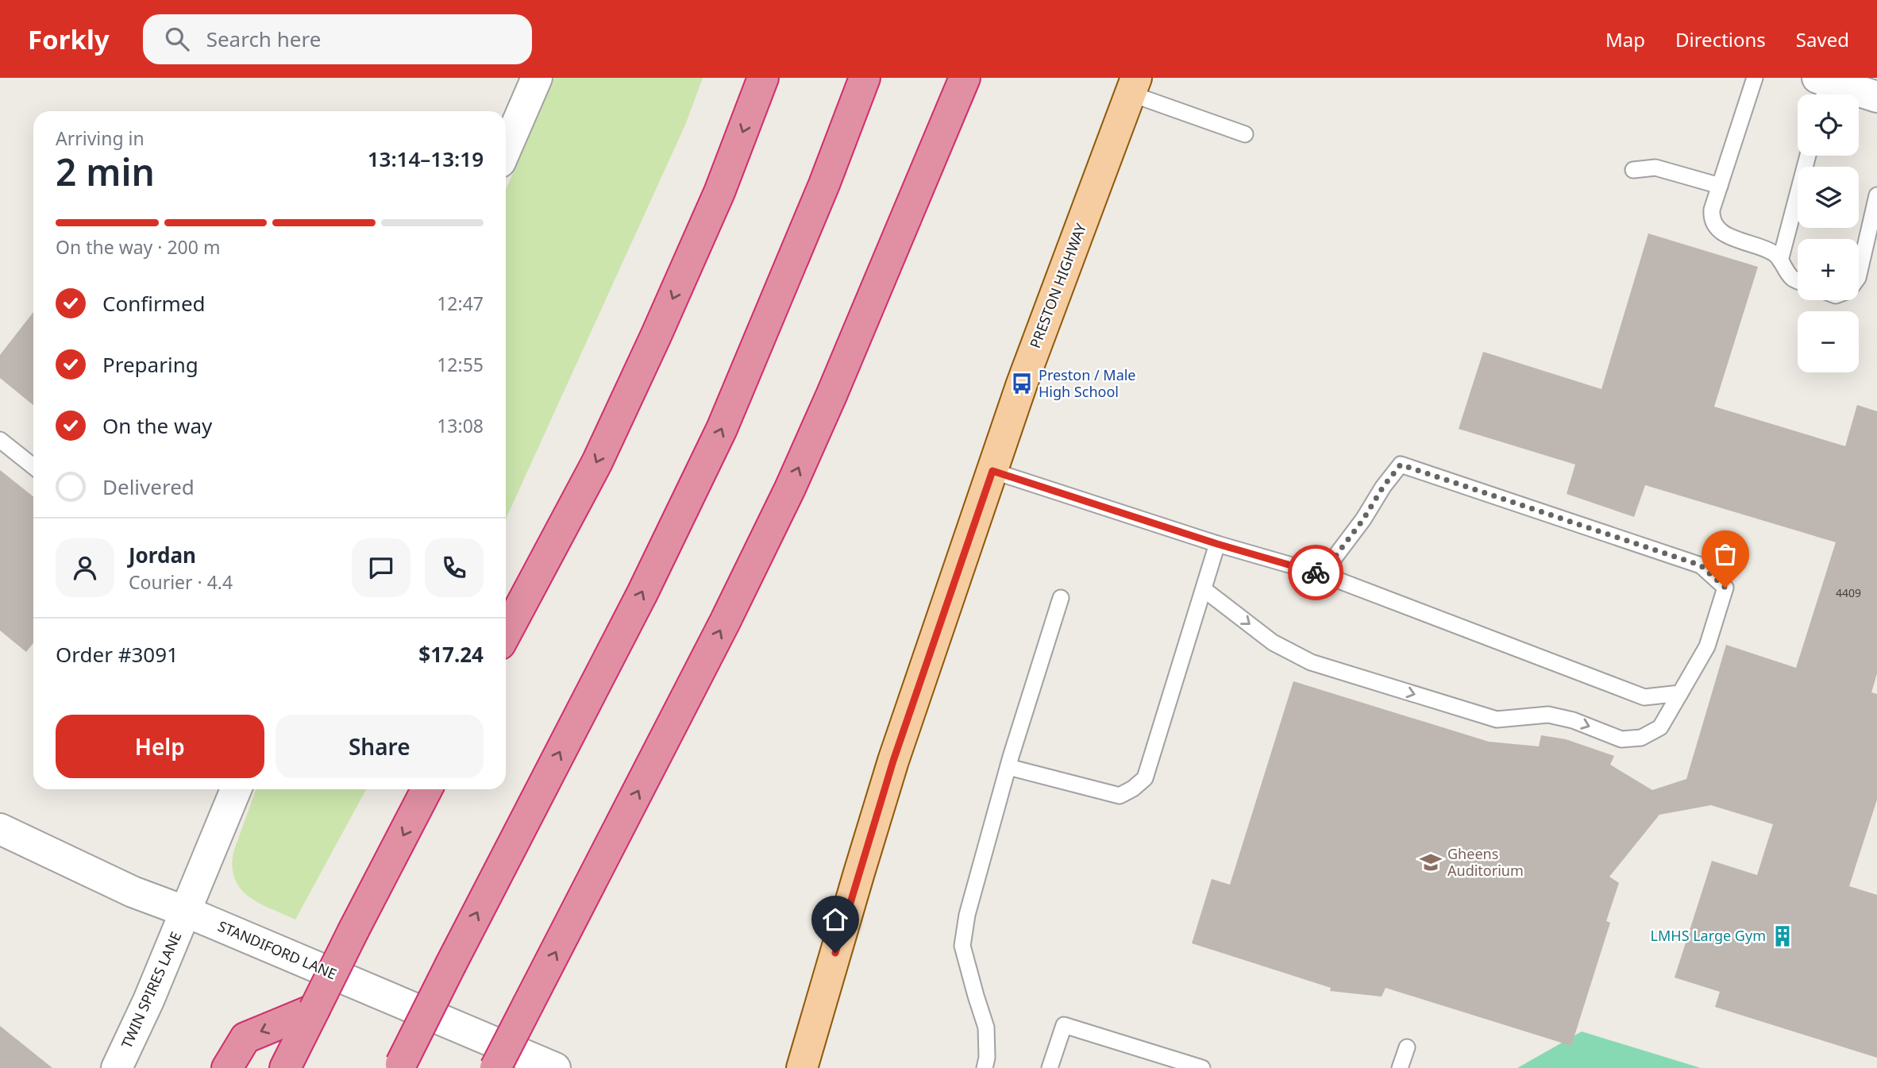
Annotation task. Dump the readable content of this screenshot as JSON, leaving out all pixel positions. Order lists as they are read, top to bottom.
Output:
{
  "streets": {
    "main road": ["PRESTON HIGHWAY"],
    "street": ["STANDIFORD LANE", "TWIN SPIRES LANE"]
  },
  "crossings": [
    ["STANDIFORD LANE", "TWIN SPIRES LANE"]
  ],
  "places": {
    "bus stop": ["Preston / Male High School"],
    "school or university": ["Gheens Auditorium"],
    "building": ["LMHS Large Gym"]
  },
  "house_numbers": ["4409"],
  "page": {
    "header": "Forkly",
    "search": "Search here",
    "nav": ["Map", "Directions", "Saved"],
    "map_buttons": ["+", "−"],
    "heading": ["2 min", "Arriving in", "13:14–13:19"],
    "panel": [
      "Jordan",
      "Courier · 4.4",
      "Order #3091",
      "$17.24"
    ],
    "bar": "On the way · 200 m",
    "list": [
      ["Confirmed", "12:47"],
      ["Preparing", "12:55"],
      ["On the way", "13:08"],
      "Delivered"
    ],
    "buttons": ["Help", "Share"]
  }
}
